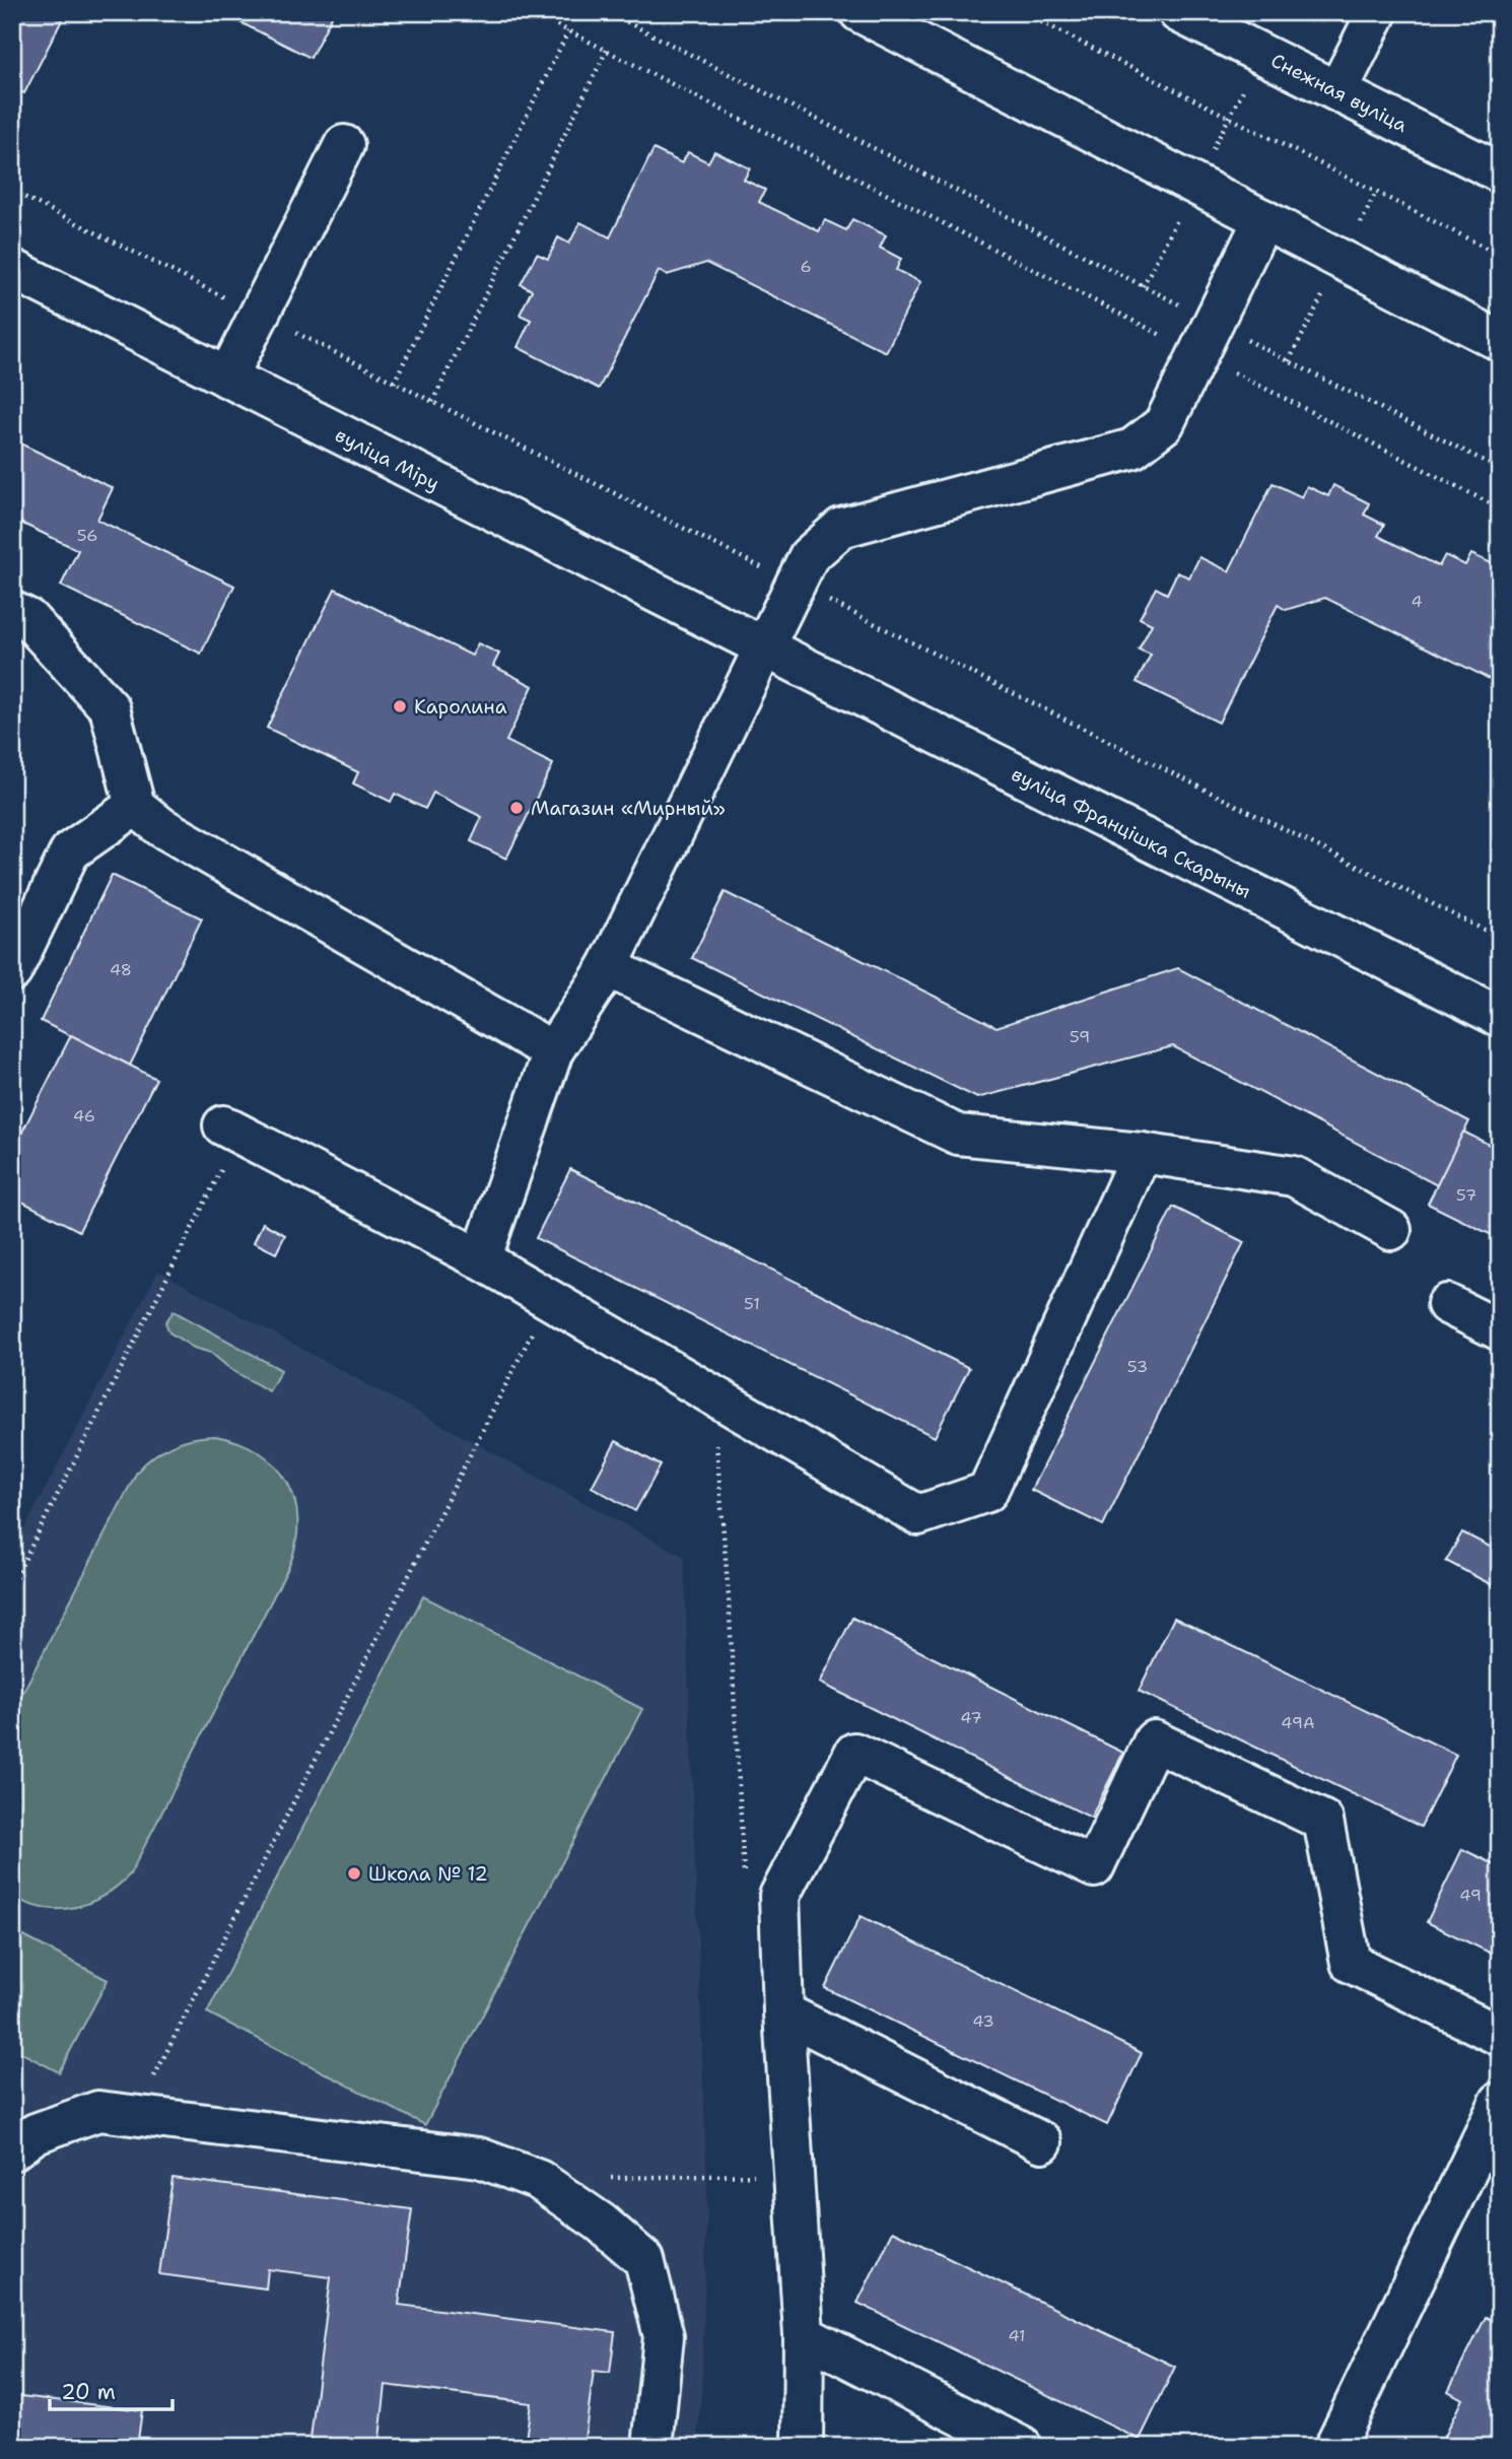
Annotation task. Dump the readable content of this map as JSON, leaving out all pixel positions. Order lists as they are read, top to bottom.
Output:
{
  "streets": {
    "street": ["Снежная вуліца", "вуліца Міру", "вуліца Францішка Скарыны"]
  },
  "crossings": [
    ["вуліца Міру", "вуліца Францішка Скарыны"]
  ],
  "places": ["Каролина", "Магазин «Мирный»", "Школа № 12"],
  "house_numbers": [
    "6",
    "56",
    "4",
    "48",
    "59",
    "46",
    "57",
    "51",
    "53",
    "47",
    "49А",
    "49",
    "43",
    "41"
  ],
  "scale_bar": "20 m"
}
